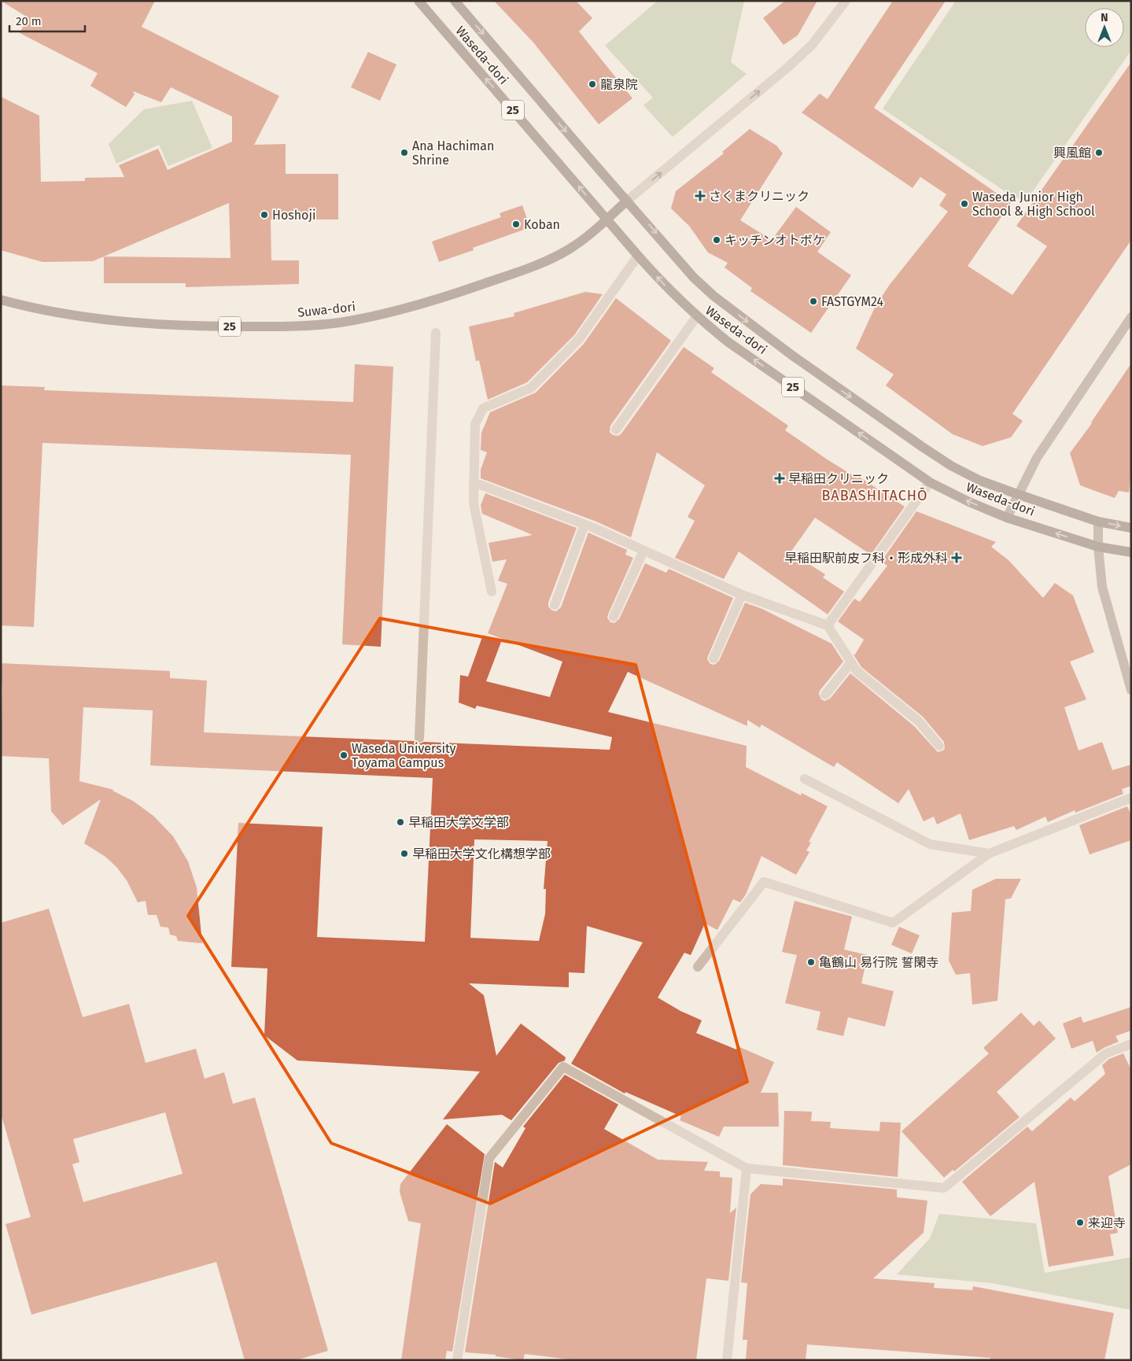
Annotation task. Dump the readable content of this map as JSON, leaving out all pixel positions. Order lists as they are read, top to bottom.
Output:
{
  "streets": {
    "main road": ["Waseda-dori", "25", "Suwa-dori"]
  },
  "crossings": [
    ["Waseda-dori", "Suwa-dori"]
  ],
  "districts": ["BABASHITACHŌ"],
  "places": {
    "other": [
      "龍泉院",
      "Ana Hachiman Shrine",
      "興風館",
      "Waseda Junior High School & High School",
      "Hoshoji",
      "Koban",
      "キッチンオトボケ",
      "FASTGYM24",
      "Waseda University Toyama Campus",
      "早稲田大学文学部",
      "早稲田大学文化構想学部",
      "亀鶴山 易行院 誓閑寺",
      "来迎寺"
    ],
    "health": ["さくまクリニック", "早稲田クリニック", "早稲田駅前皮フ科・形成外科"]
  },
  "scale_bar": "20 m",
  "north": "top"
}
